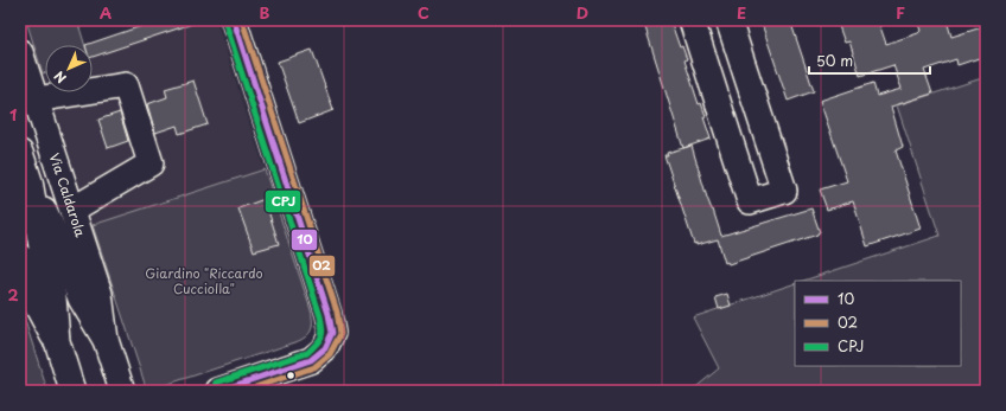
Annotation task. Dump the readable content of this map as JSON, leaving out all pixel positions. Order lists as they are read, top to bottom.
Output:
{
  "streets": {
    "street": ["Via Caldarola"]
  },
  "parks": ["Giardino \"Riccardo Cucciolla\""],
  "lines": ["transit line 10", "transit line 02", "transit line CPJ"],
  "legend": ["10", "02", "CPJ"],
  "scale_bar": "50 m",
  "north": "bottom left",
  "grid": {
    "columns": [
      "A",
      "B",
      "C",
      "D",
      "E",
      "F"
    ],
    "rows": ["1", "2"]
  }
}
